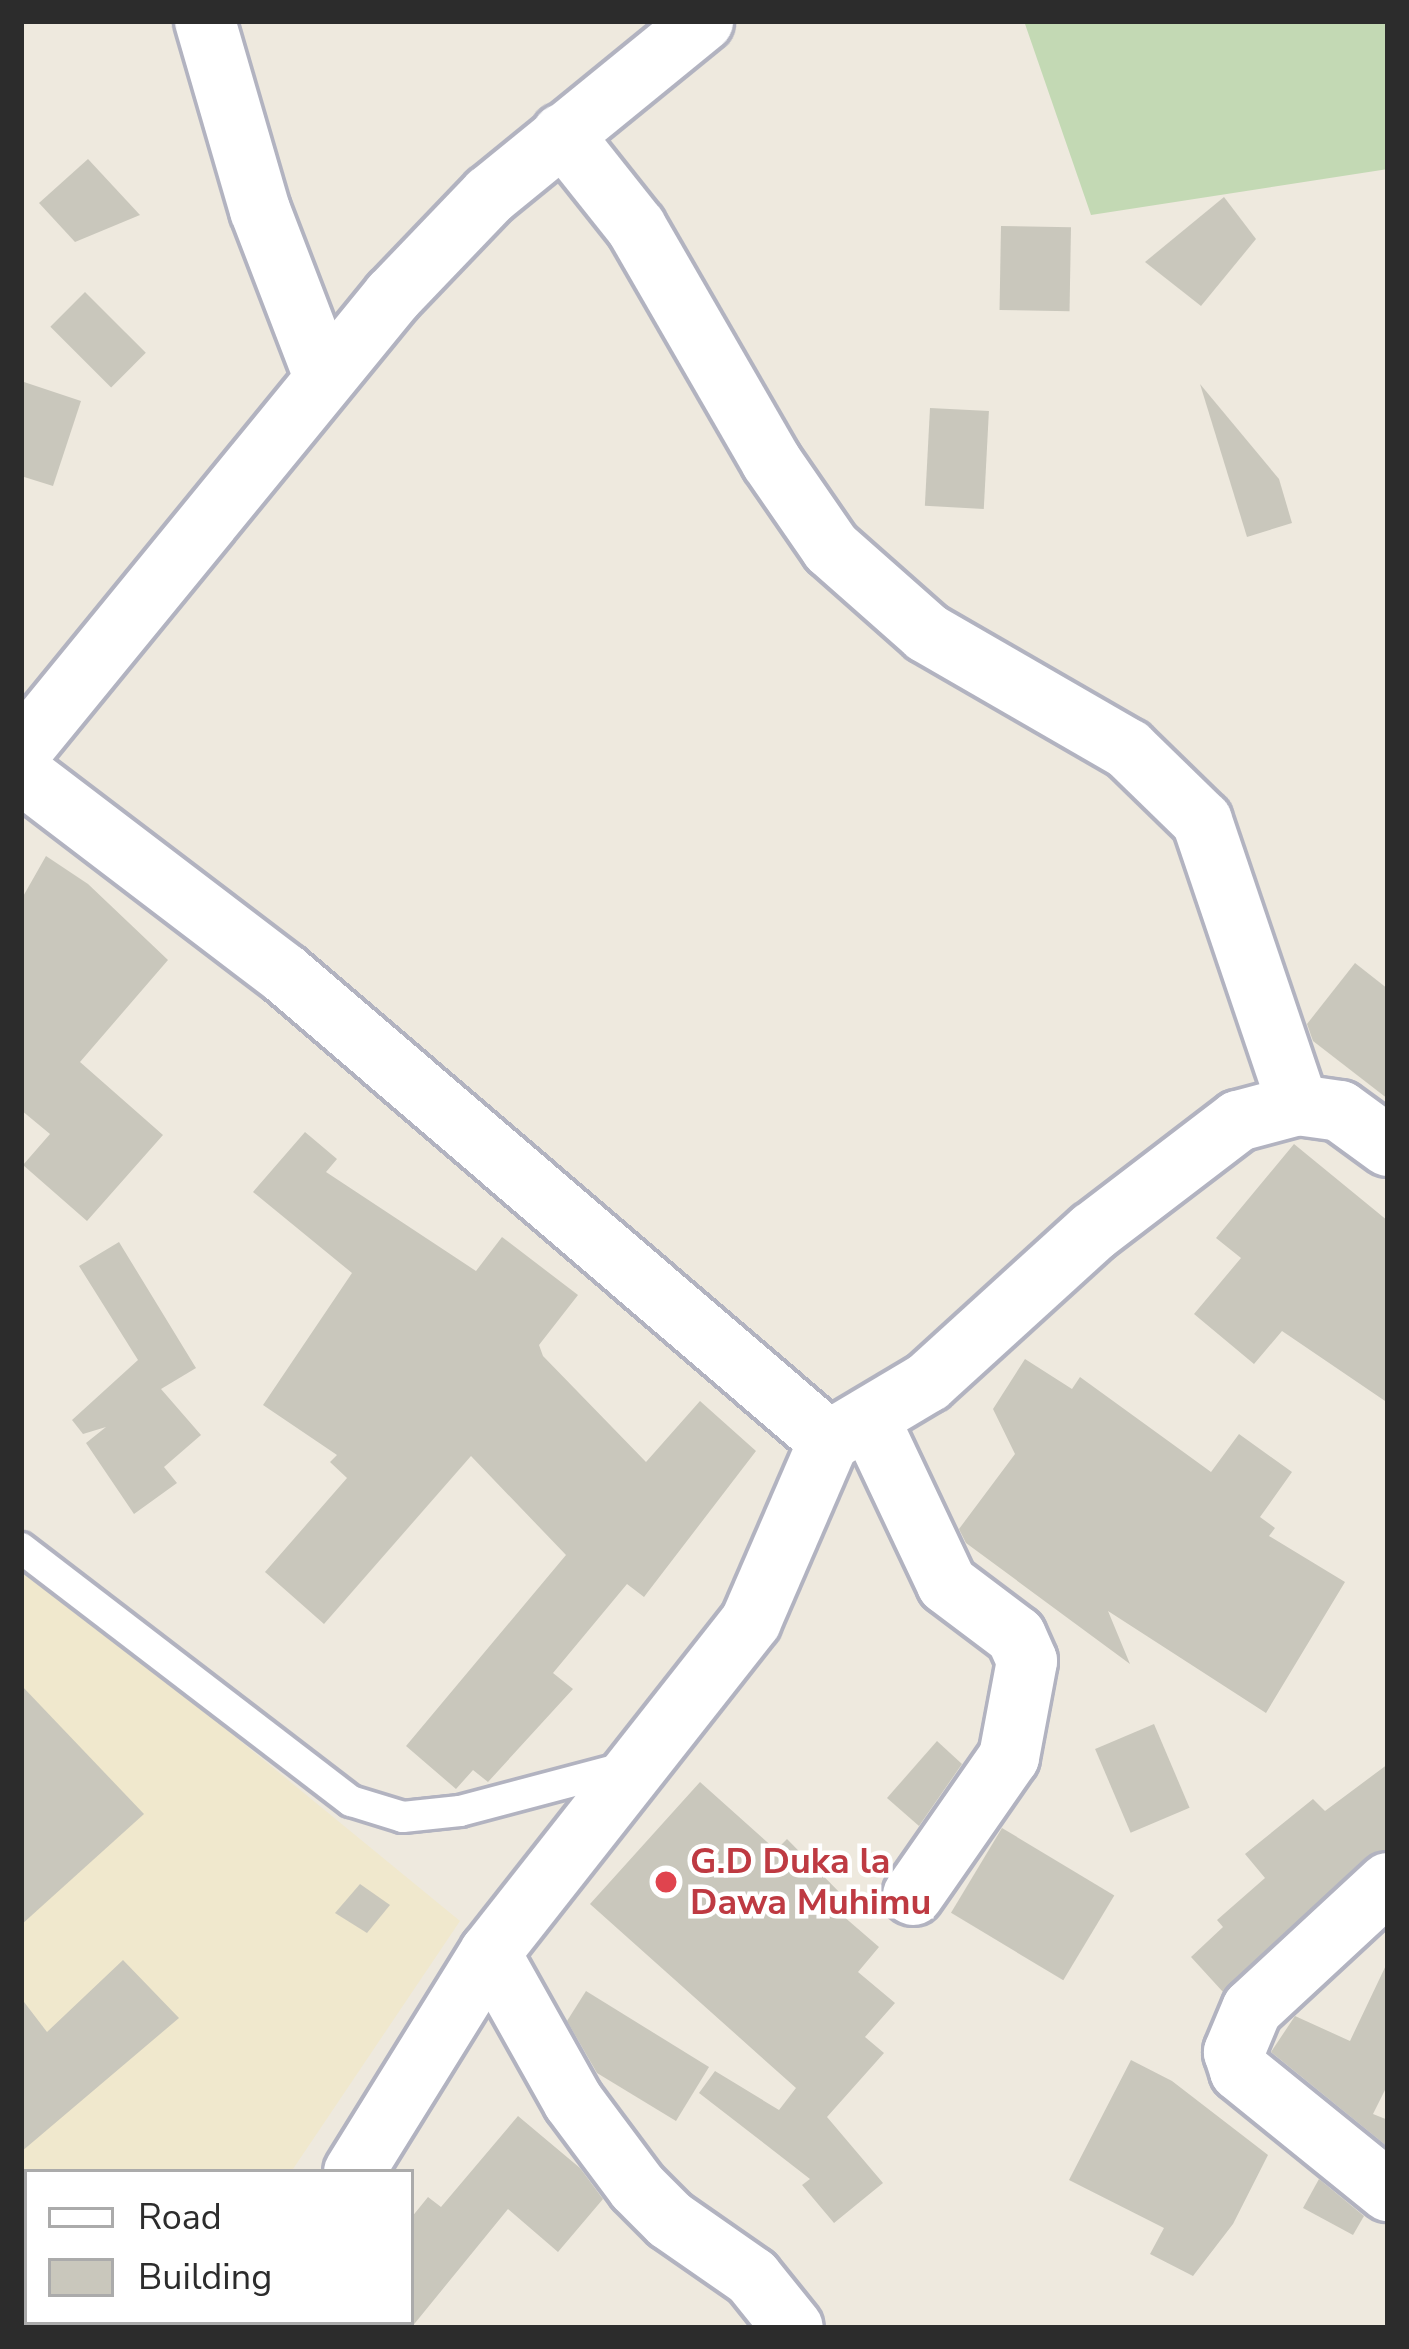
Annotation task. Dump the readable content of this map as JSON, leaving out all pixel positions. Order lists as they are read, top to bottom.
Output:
{
  "places": ["G.D Duka la Dawa Muhimu"],
  "legend": ["Road", "Building"]
}
